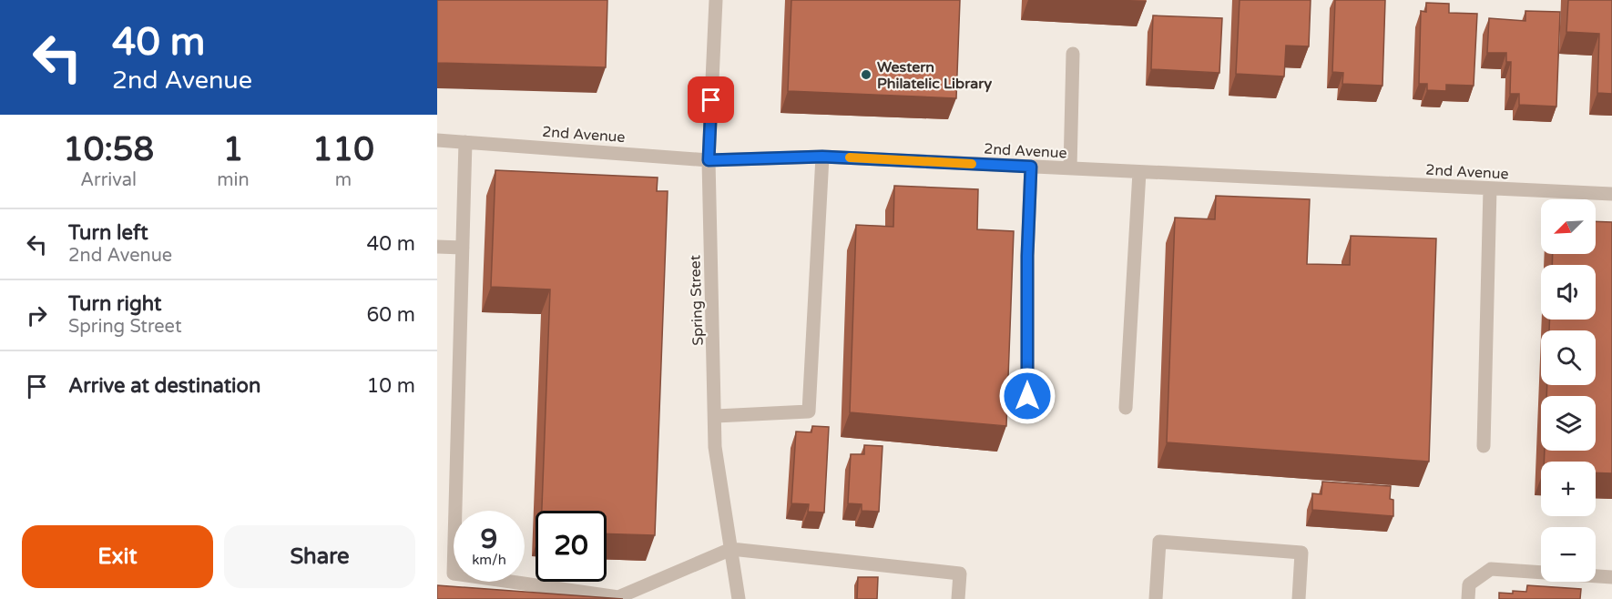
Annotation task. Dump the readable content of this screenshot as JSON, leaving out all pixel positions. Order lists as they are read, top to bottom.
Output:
{
  "streets": {
    "street": ["2nd Avenue", "Spring Street"]
  },
  "crossings": [
    ["2nd Avenue", "Spring Street"]
  ],
  "places": ["Western Philatelic Library"],
  "north": "bottom left",
  "page": {
    "turn": ["40 m", "2nd Avenue"],
    "eta": [
      "10:58",
      "Arrival",
      "1",
      "min",
      "110",
      "m"
    ],
    "map_buttons": ["+", "−"],
    "list": [
      {
        "name": "Turn left",
        "note": "2nd Avenue",
        "value": "40 m"
      },
      {
        "name": "Turn right",
        "note": "Spring Street",
        "value": "60 m"
      },
      {
        "name": "Arrive at destination",
        "value": "10 m"
      }
    ],
    "speed": "9 km/h",
    "limit": "20",
    "buttons": ["Exit", "Share"]
  }
}
